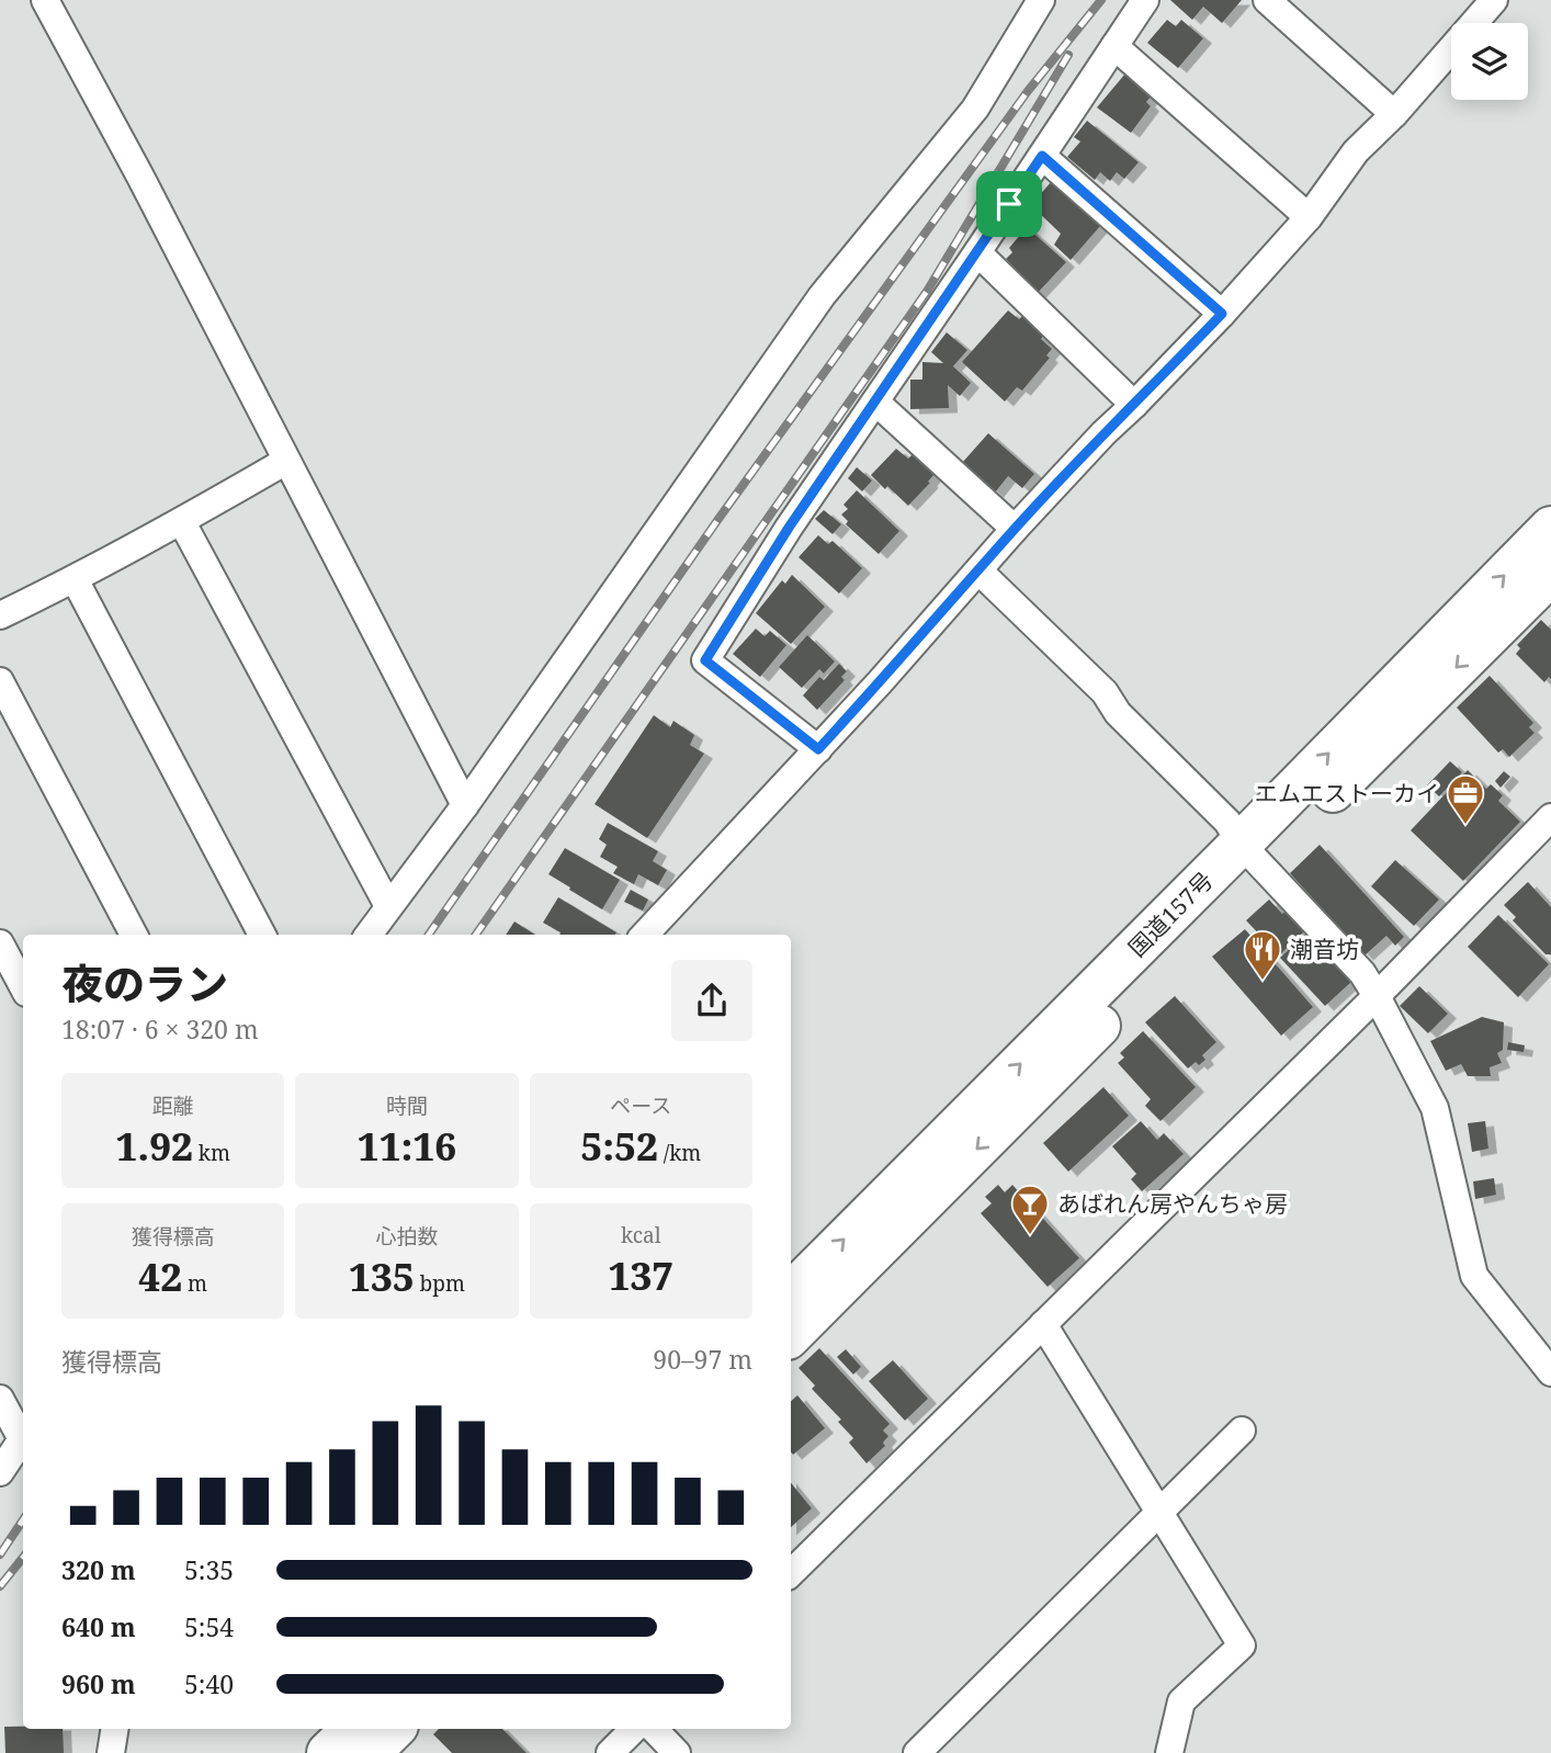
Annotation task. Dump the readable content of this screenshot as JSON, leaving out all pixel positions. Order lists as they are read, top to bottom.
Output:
{
  "streets": {
    "highway": ["国道157号"]
  },
  "places": {
    "office": ["エムエストーカイ"],
    "restaurant": ["潮音坊"],
    "bar": ["あばれん房やんちゃ房"]
  },
  "page": {
    "heading": ["夜のラン", "18:07 · 6 × 320 m"],
    "stats": [
      ["距離", "1.92 km"],
      ["時間", "11:16"],
      ["ペース", "5:52 /km"],
      ["獲得標高", "42 m"],
      ["心拍数", "135 bpm"],
      ["kcal", "137"]
    ],
    "chart": ["獲得標高", "90–97 m"],
    "list": [
      {
        "name": "320 m",
        "note": "5:35"
      },
      {
        "name": "640 m",
        "note": "5:54"
      },
      {
        "name": "960 m",
        "note": "5:40"
      }
    ]
  }
}
